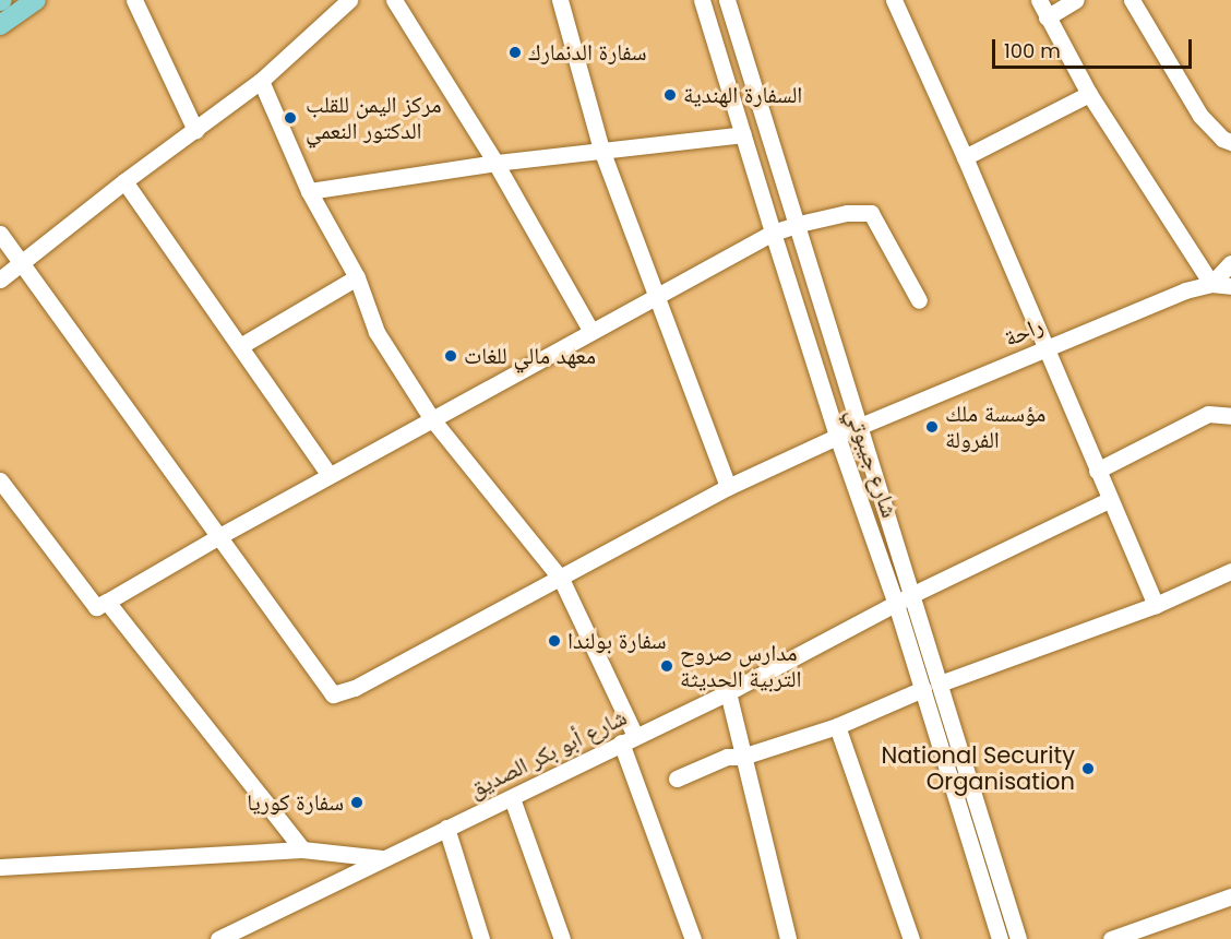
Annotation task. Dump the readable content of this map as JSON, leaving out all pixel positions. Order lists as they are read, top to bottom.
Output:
{
  "streets": {
    "street": ["راحة", "شارع جيبوتي", "شارع أبو بكر الصديق"]
  },
  "crossings": [
    ["راحة", "شارع جيبوتي"],
    ["شارع جيبوتي", "شارع أبو بكر الصديق"]
  ],
  "places": [
    "سفارة الدنمارك",
    "السفارة الهندية",
    "مركز اليمن للقلب الدكتور النعمي",
    "معهد مالي للغات",
    "مؤسسة ملك الفرولة",
    "سفارة بولندا",
    "مدارس صروح التربية الحديثة",
    "National Security Organisation",
    "سفارة كوريا"
  ],
  "scale_bar": "100 m"
}
